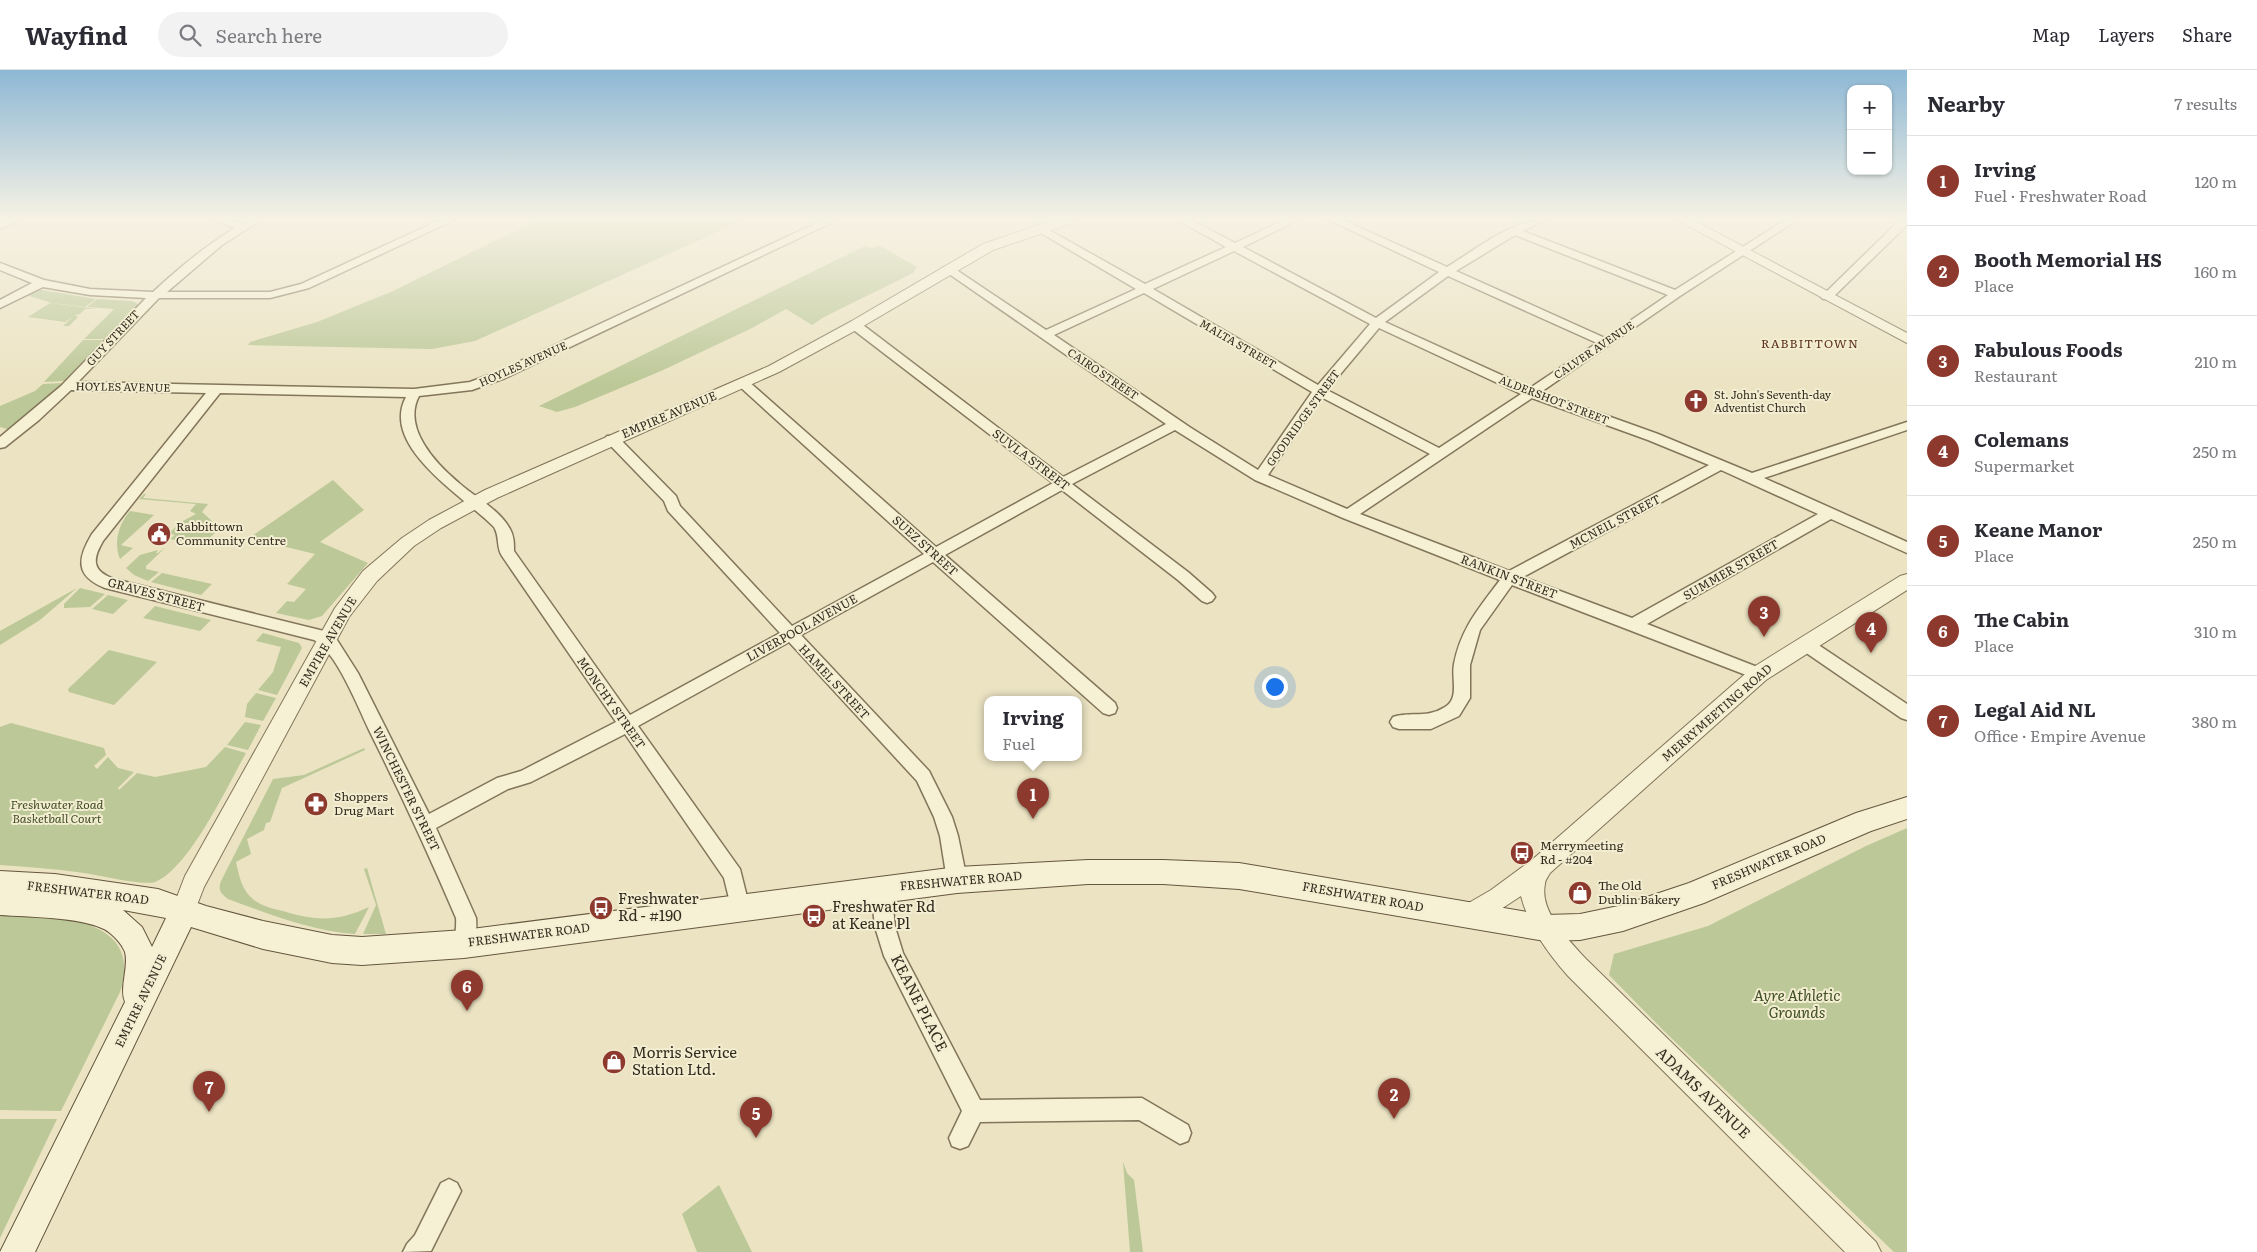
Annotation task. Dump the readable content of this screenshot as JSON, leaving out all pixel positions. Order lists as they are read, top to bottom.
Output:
{
  "streets": {
    "main road": ["EMPIRE AVENUE", "FRESHWATER ROAD"],
    "street": [
      "GUY STREET",
      "MALTA STREET",
      "CALVER AVENUE",
      "HOYLES AVENUE",
      "CAIRO STREET",
      "ALDERSHOT STREET",
      "GOODRIDGE STREET",
      "SUVLA STREET",
      "MCNEIL STREET",
      "SUEZ STREET",
      "SUMMER STREET",
      "RANKIN STREET",
      "GRAVES STREET",
      "LIVERPOOL AVENUE",
      "HAMEL STREET",
      "MONCHY STREET",
      "MERRYMEETING ROAD",
      "WINCHESTER STREET",
      "KEANE PLACE",
      "ADAMS AVENUE"
    ]
  },
  "crossings": [
    ["GUY STREET", "HOYLES AVENUE"],
    ["MALTA STREET", "CALVER AVENUE"],
    ["MALTA STREET", "GOODRIDGE STREET"],
    ["CALVER AVENUE", "ALDERSHOT STREET"],
    ["CALVER AVENUE", "RANKIN STREET"],
    ["HOYLES AVENUE", "GRAVES STREET"],
    ["HOYLES AVENUE", "MONCHY STREET"],
    ["CAIRO STREET", "GOODRIDGE STREET"],
    ["CAIRO STREET", "RANKIN STREET"],
    ["CAIRO STREET", "LIVERPOOL AVENUE"],
    ["ALDERSHOT STREET", "GOODRIDGE STREET"],
    ["ALDERSHOT STREET", "MCNEIL STREET"],
    ["ALDERSHOT STREET", "SUMMER STREET"],
    ["EMPIRE AVENUE", "SUVLA STREET"],
    ["EMPIRE AVENUE", "SUEZ STREET"],
    ["EMPIRE AVENUE", "GRAVES STREET"],
    ["EMPIRE AVENUE", "HAMEL STREET"],
    ["EMPIRE AVENUE", "MONCHY STREET"],
    ["EMPIRE AVENUE", "WINCHESTER STREET"],
    ["EMPIRE AVENUE", "FRESHWATER ROAD"],
    ["GOODRIDGE STREET", "RANKIN STREET"],
    ["SUVLA STREET", "LIVERPOOL AVENUE"],
    ["MCNEIL STREET", "RANKIN STREET"],
    ["SUEZ STREET", "LIVERPOOL AVENUE"],
    ["SUMMER STREET", "RANKIN STREET"],
    ["RANKIN STREET", "MERRYMEETING ROAD"],
    ["GRAVES STREET", "WINCHESTER STREET"],
    ["LIVERPOOL AVENUE", "HAMEL STREET"],
    ["LIVERPOOL AVENUE", "MONCHY STREET"],
    ["LIVERPOOL AVENUE", "WINCHESTER STREET"],
    ["HAMEL STREET", "FRESHWATER ROAD"],
    ["MONCHY STREET", "FRESHWATER ROAD"],
    ["MERRYMEETING ROAD", "FRESHWATER ROAD"],
    ["MERRYMEETING ROAD", "ADAMS AVENUE"],
    ["WINCHESTER STREET", "FRESHWATER ROAD"],
    ["FRESHWATER ROAD", "KEANE PLACE"],
    ["FRESHWATER ROAD", "ADAMS AVENUE"]
  ],
  "districts": ["RABBITTOWN"],
  "parks": ["Freshwater Road Basketball Court", "Ayre Athletic Grounds"],
  "places": {
    "church": ["St. John's Seventh-day Adventist Church"],
    "public building": ["Rabbittown Community Centre"],
    "pharmacy": ["Shoppers Drug Mart"],
    "bus stop": ["Merrymeeting Rd - #204", "Freshwater Rd - #190", "Freshwater Rd at Keane Pl"],
    "shop": ["The Old Dublin Bakery", "Morris Service Station Ltd."]
  },
  "page": {
    "header": "Wayfind",
    "search": "Search here",
    "nav": ["Map", "Layers", "Share"],
    "heading": ["Nearby", "7 results"],
    "map_buttons": ["+", "−"],
    "list": [
      {
        "mark": "1",
        "name": "Irving",
        "note": "Fuel · Freshwater Road",
        "value": "120 m"
      },
      {
        "mark": "2",
        "name": "Booth Memorial HS",
        "note": "Place",
        "value": "160 m"
      },
      {
        "mark": "3",
        "name": "Fabulous Foods",
        "note": "Restaurant",
        "value": "210 m"
      },
      {
        "mark": "4",
        "name": "Colemans",
        "note": "Supermarket",
        "value": "250 m"
      },
      {
        "mark": "5",
        "name": "Keane Manor",
        "note": "Place",
        "value": "250 m"
      },
      {
        "mark": "6",
        "name": "The Cabin",
        "note": "Place",
        "value": "310 m"
      },
      {
        "mark": "7",
        "name": "Legal Aid NL",
        "note": "Office · Empire Avenue",
        "value": "380 m"
      }
    ],
    "pins": [
      "3",
      "4",
      "1",
      "6",
      "7",
      "2",
      "5"
    ],
    "popup": ["Irving", "Fuel"]
  }
}
